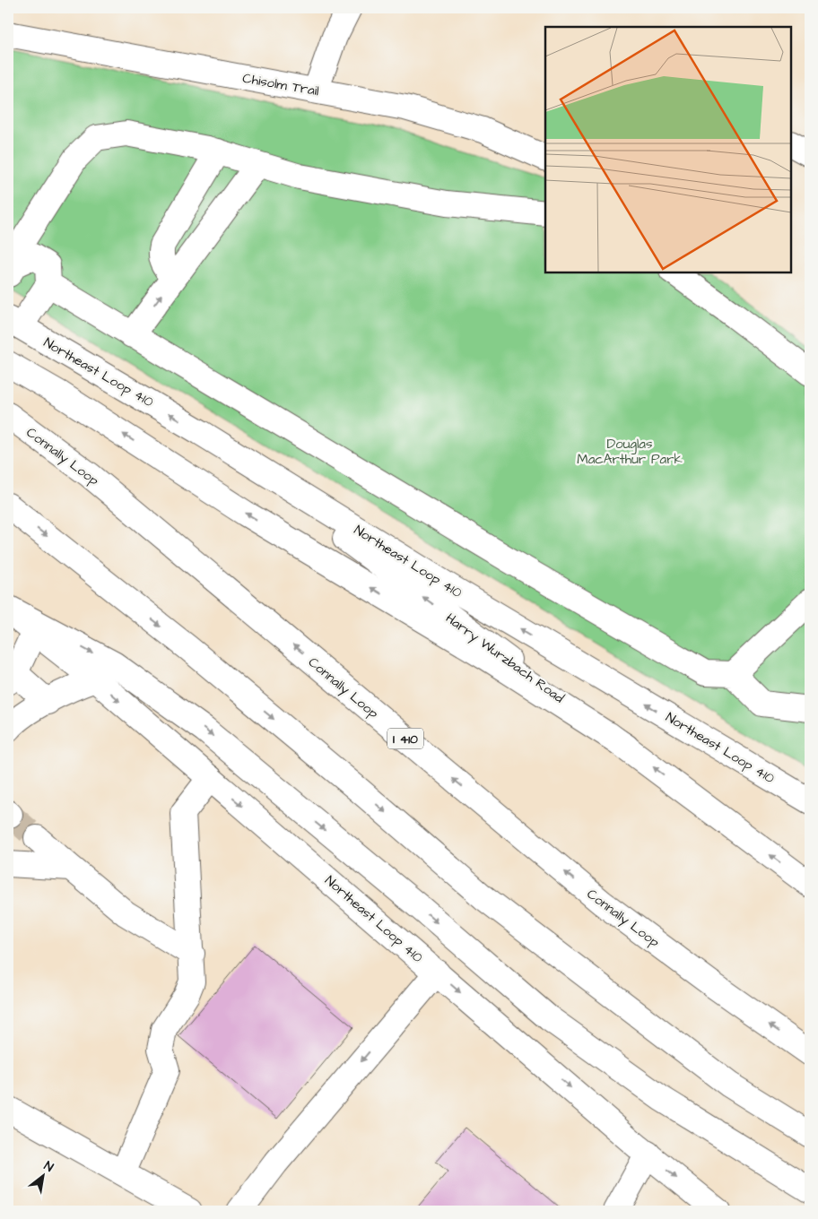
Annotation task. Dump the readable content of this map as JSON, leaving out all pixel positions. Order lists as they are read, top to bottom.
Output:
{
  "streets": {
    "main road": [
      "Chisolm Trail",
      "Northeast Loop 410",
      "Connally Loop",
      "Harry Wurzbach Road",
      "I 410"
    ]
  },
  "crossings": [
    ["Northeast Loop 410", "Harry Wurzbach Road"]
  ],
  "parks": ["Douglas MacArthur Park"],
  "north": "top right"
}
